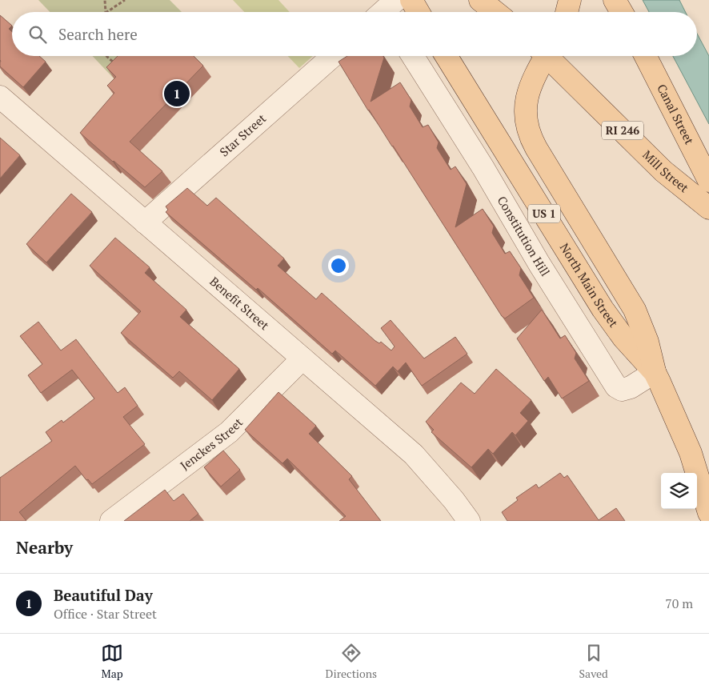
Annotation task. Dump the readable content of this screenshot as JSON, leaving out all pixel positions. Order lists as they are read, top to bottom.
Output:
{
  "streets": {
    "main road": [
      "Canal Street",
      "RI 246",
      "Mill Street",
      "US 1",
      "North Main Street"
    ],
    "street": [
      "Star Street",
      "Constitution Hill",
      "Benefit Street",
      "Jenckes Street"
    ]
  },
  "crossings": [
    ["Star Street", "Benefit Street"],
    ["Constitution Hill", "North Main Street"],
    ["Benefit Street", "Jenckes Street"]
  ],
  "page": {
    "search": "Search here",
    "pins": "1",
    "heading": "Nearby",
    "list": [
      {
        "mark": "1",
        "name": "Beautiful Day",
        "note": "Office · Star Street",
        "value": "70 m"
      }
    ],
    "nav": ["Map", "Directions", "Saved"]
  }
}
